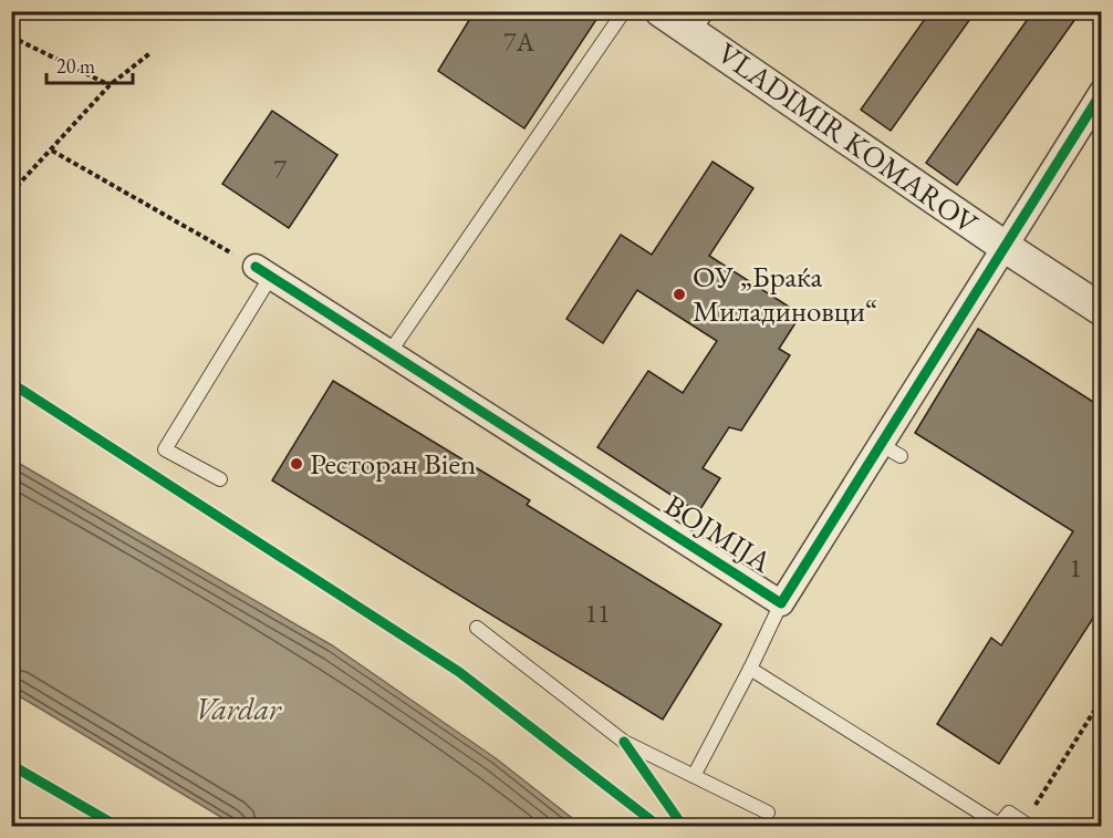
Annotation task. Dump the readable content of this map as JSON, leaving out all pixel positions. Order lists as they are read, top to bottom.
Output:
{
  "streets": {
    "street": ["VLADIMIR KOMAROV", "BOJMIJA"]
  },
  "crossings": [
    ["VLADIMIR KOMAROV", "BOJMIJA"]
  ],
  "water": ["Vardar"],
  "places": ["ОУ „Браќа Миладиновци“", "Ресторан Bien"],
  "house_numbers": [
    "7А",
    "7",
    "1",
    "11"
  ],
  "scale_bar": "20 m"
}
